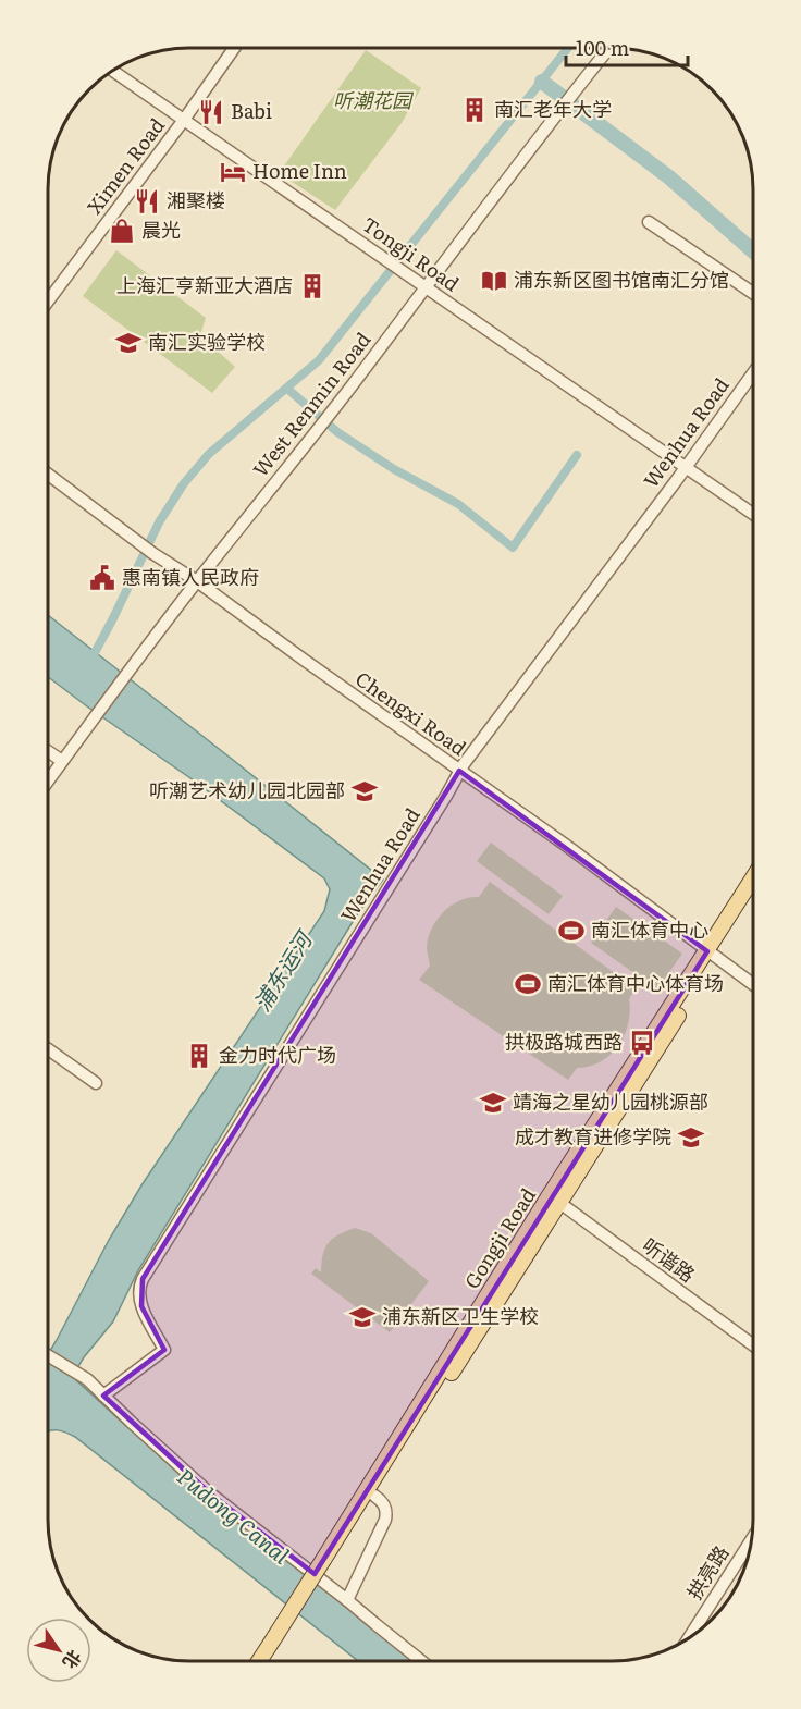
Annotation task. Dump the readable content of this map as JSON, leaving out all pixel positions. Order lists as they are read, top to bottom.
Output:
{
  "streets": {
    "main road": ["Gongji Road"],
    "street": [
      "Ximen Road",
      "Tongji Road",
      "West Renmin Road",
      "Wenhua Road",
      "Chengxi Road",
      "听谐路",
      "拱亮路"
    ]
  },
  "crossings": [
    ["Ximen Road", "Tongji Road"],
    ["Tongji Road", "West Renmin Road"],
    ["Tongji Road", "Wenhua Road"],
    ["West Renmin Road", "Chengxi Road"],
    ["Wenhua Road", "Chengxi Road"],
    ["Chengxi Road", "Gongji Road"],
    ["Gongji Road", "听谐路"]
  ],
  "water": ["浦东运河", "Pudong Canal"],
  "parks": ["听潮花园"],
  "places": {
    "building": ["南汇老年大学", "上海汇亨新亚大酒店", "金力时代广场"],
    "restaurant": ["Babi", "湘聚楼"],
    "hotel": ["Home Inn"],
    "shop": ["晨光"],
    "library": ["浦东新区图书馆南汇分馆"],
    "school or university": [
      "南汇实验学校",
      "听潮艺术幼儿园北园部",
      "靖海之星幼儿园桃源部",
      "成才教育进修学院",
      "浦东新区卫生学校"
    ],
    "public building": ["惠南镇人民政府"],
    "sports": ["南汇体育中心", "南汇体育中心体育场"],
    "bus stop": ["拱极路城西路"]
  },
  "scale_bar": "100 m",
  "north": "bottom right"
}
